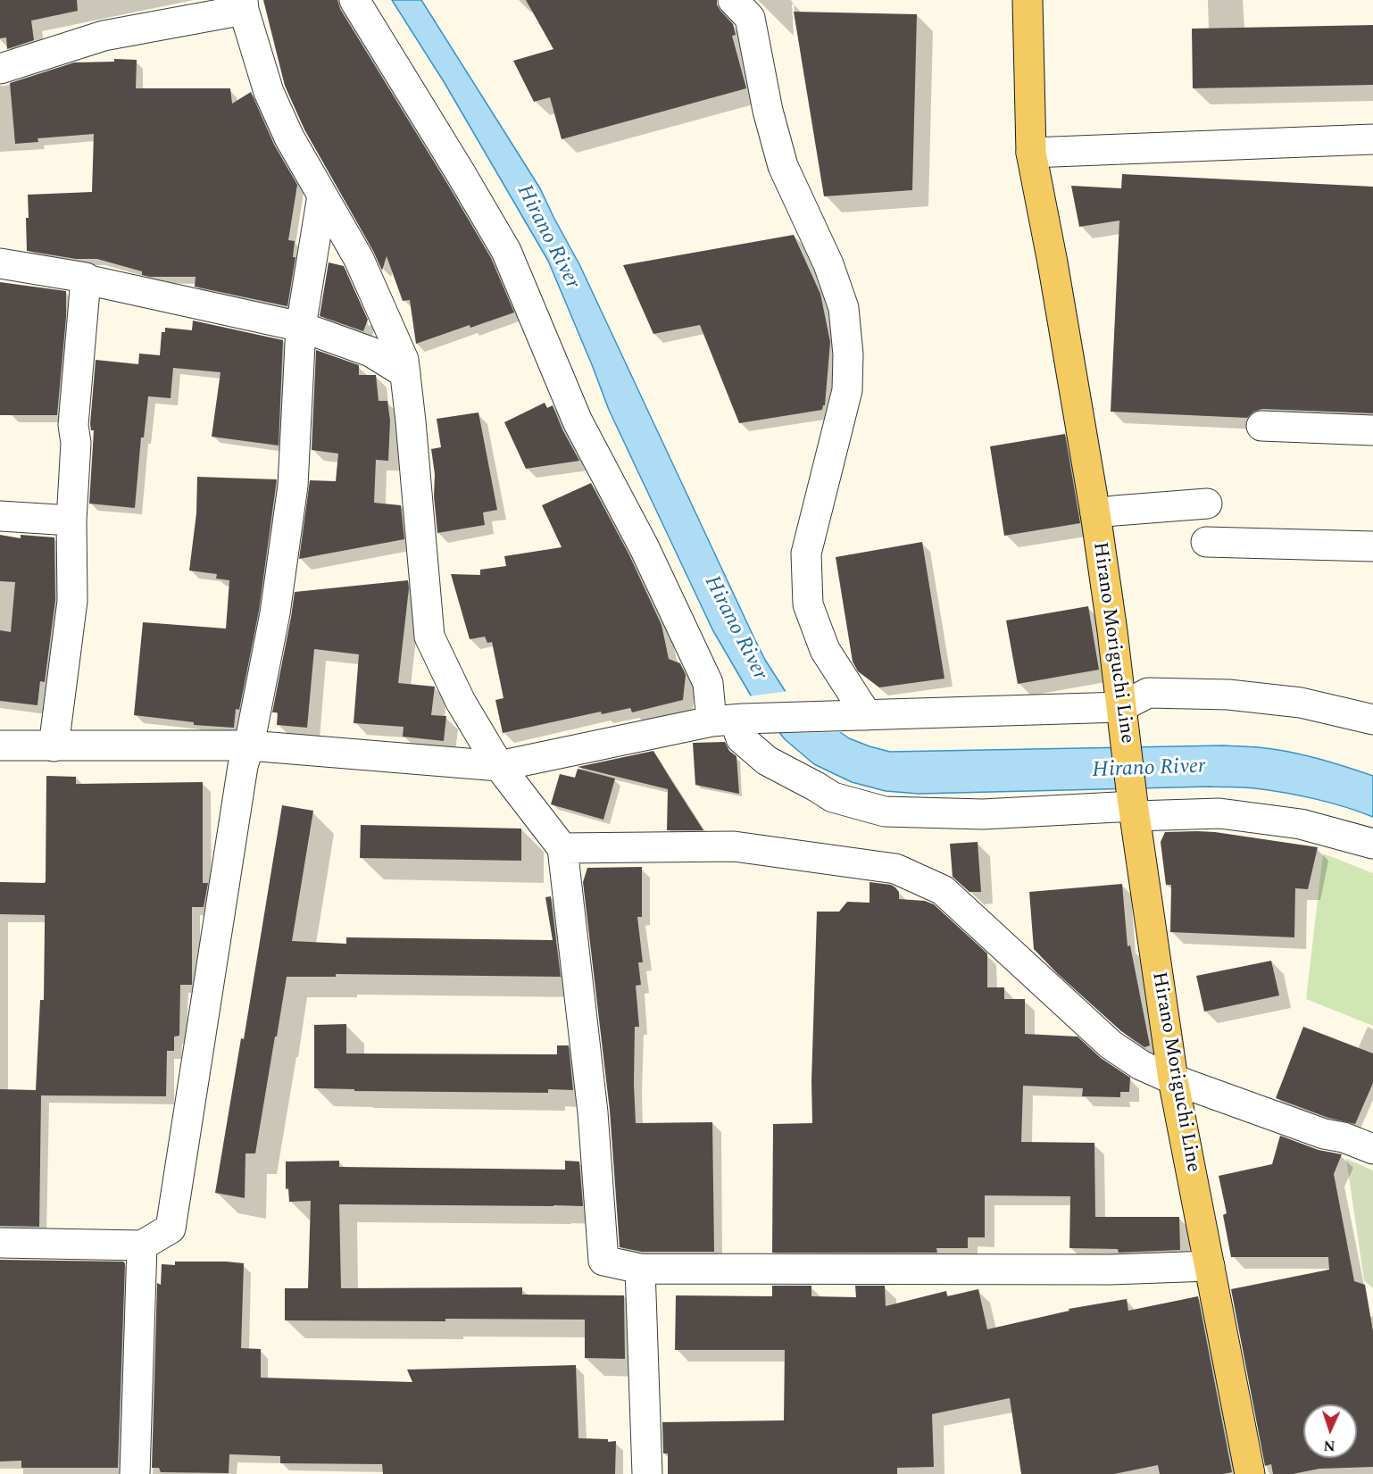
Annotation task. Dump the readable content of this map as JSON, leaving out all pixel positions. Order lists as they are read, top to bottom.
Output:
{
  "streets": {
    "main road": ["Hirano Moriguchi Line"]
  },
  "water": ["Hirano River"],
  "north": "bottom"
}
